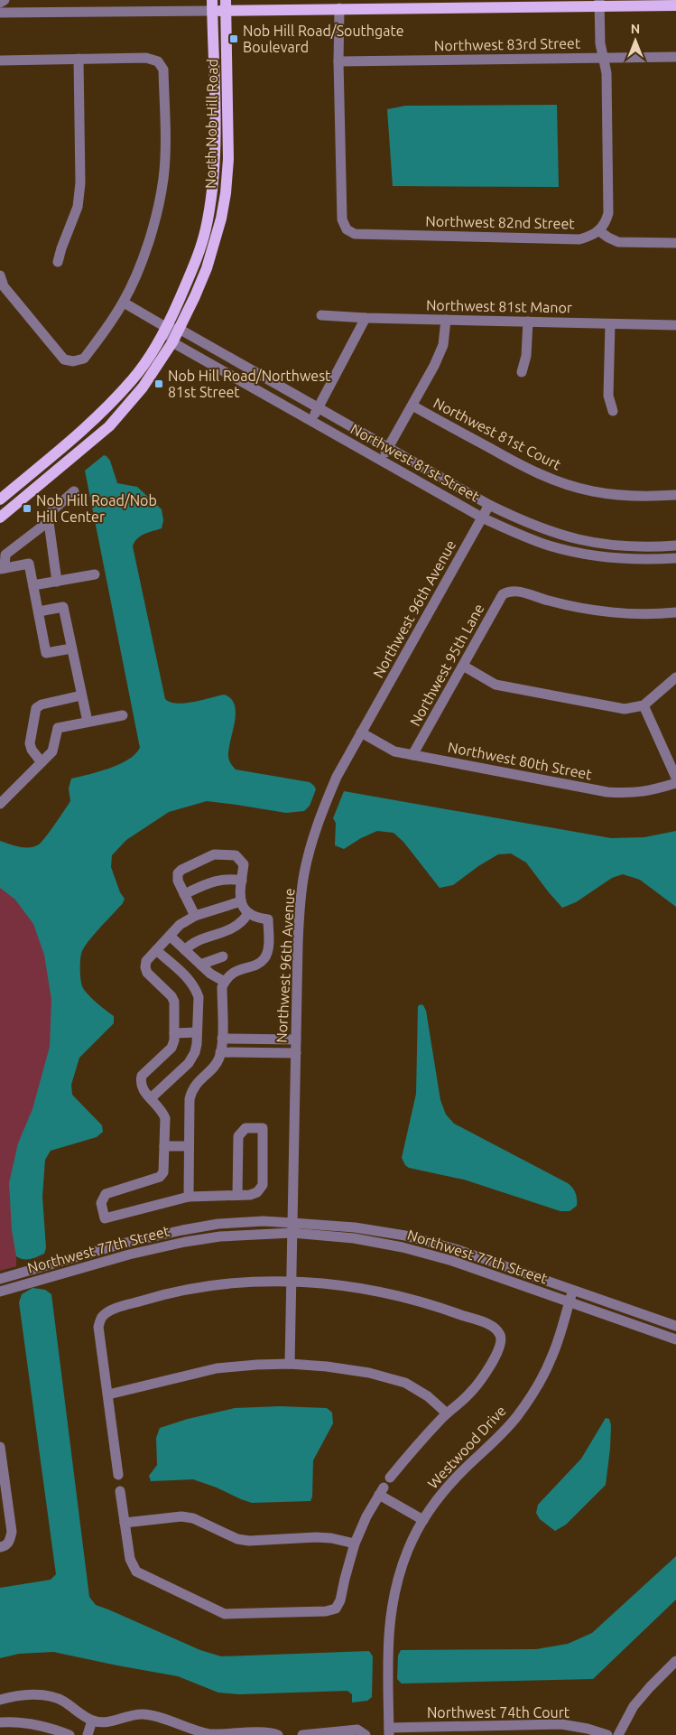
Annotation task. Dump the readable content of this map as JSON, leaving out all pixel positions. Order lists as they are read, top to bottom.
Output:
{
  "streets": {
    "main road": ["North Nob Hill Road"],
    "street": [
      "Northwest 83rd Street",
      "Northwest 82nd Street",
      "Northwest 81st Manor",
      "Northwest 81st Court",
      "Northwest 81st Street",
      "Northwest 96th Avenue",
      "Northwest 95th Lane",
      "Northwest 80th Street",
      "Northwest 77th Street",
      "Westwood Drive",
      "Northwest 74th Court"
    ]
  },
  "crossings": [
    ["Northwest 83rd Street", "Northwest 82nd Street"],
    ["North Nob Hill Road", "Northwest 81st Street"],
    ["Northwest 81st Street", "Northwest 96th Avenue"],
    ["Northwest 96th Avenue", "Northwest 80th Street"],
    ["Northwest 96th Avenue", "Northwest 77th Street"],
    ["Northwest 95th Lane", "Northwest 80th Street"],
    ["Northwest 77th Street", "Westwood Drive"],
    ["Westwood Drive", "Northwest 74th Court"]
  ],
  "places": {
    "transit": ["Nob Hill Road/Southgate Boulevard", "Nob Hill Road/Northwest 81st Street", "Nob Hill Road/Nob Hill Center"]
  },
  "north": "top"
}
